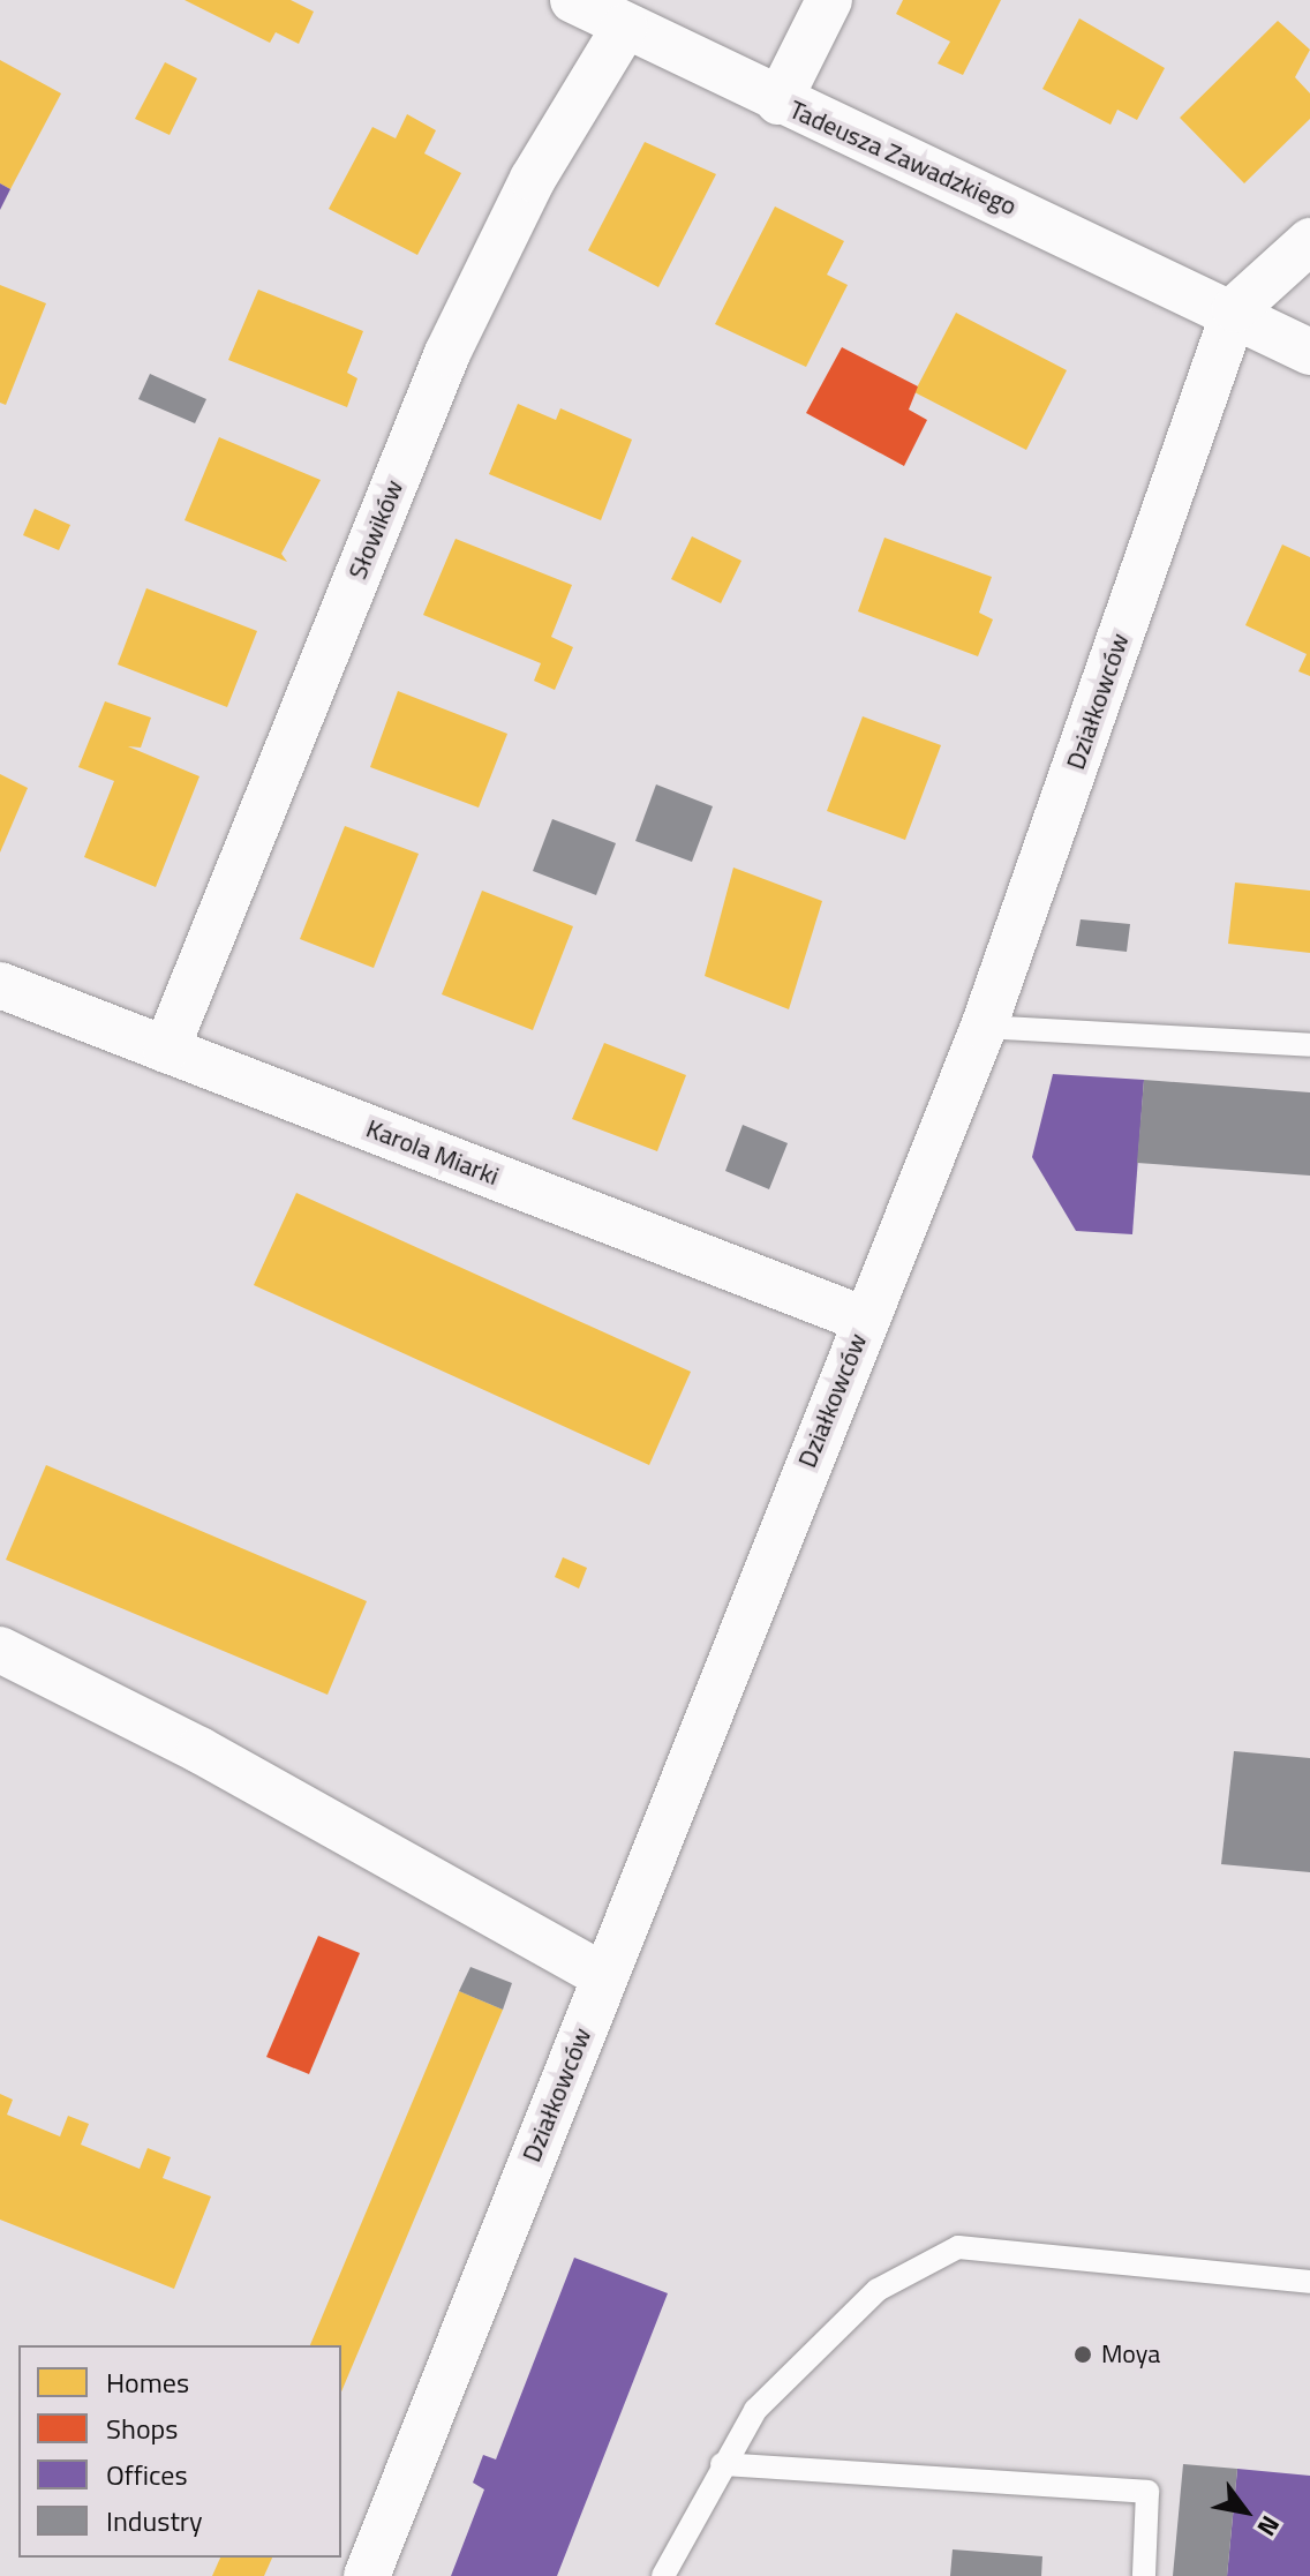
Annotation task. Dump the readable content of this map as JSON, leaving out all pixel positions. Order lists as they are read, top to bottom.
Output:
{
  "streets": {
    "street": [
      "Tadeusza Zawadzkiego",
      "Słowików",
      "Działkowców",
      "Karola Miarki"
    ]
  },
  "crossings": [
    ["Tadeusza Zawadzkiego", "Słowików"],
    ["Tadeusza Zawadzkiego", "Działkowców"],
    ["Słowików", "Karola Miarki"],
    ["Działkowców", "Karola Miarki"]
  ],
  "places": ["Moya"],
  "legend": [
    "Homes",
    "Shops",
    "Offices",
    "Industry"
  ],
  "north": "bottom right"
}
